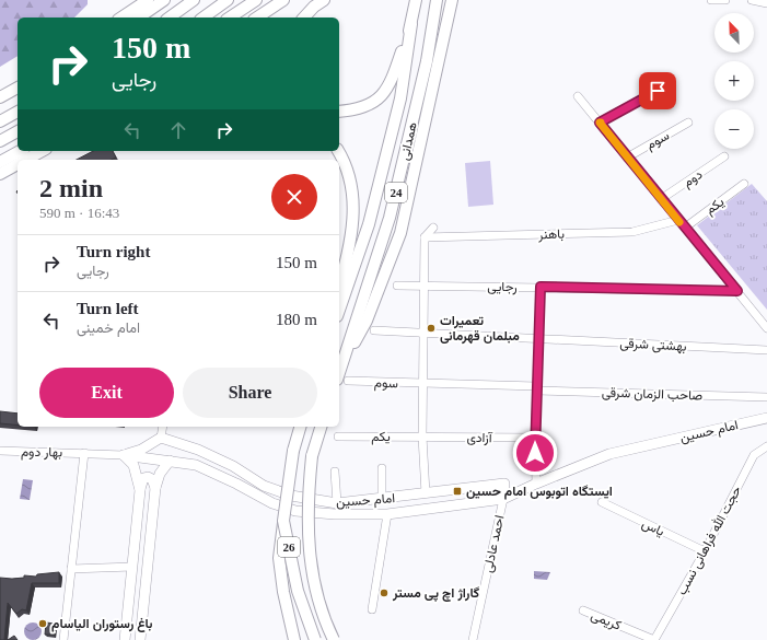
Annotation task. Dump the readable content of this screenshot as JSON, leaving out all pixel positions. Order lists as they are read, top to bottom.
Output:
{
  "streets": {
    "highway": ["همدانی", "24", "26"],
    "main road": ["امام حسین"],
    "street": [
      "سوم",
      "دوم",
      "یکم",
      "باهنر",
      "رجایی",
      "بهشتی شرقی",
      "صاحب الزمان شرقی",
      "آزادی",
      "بهار دوم",
      "یاس",
      "حجت الله فراهانی نسب",
      "احمد عادلی",
      "کریمی"
    ]
  },
  "crossings": [
    ["سوم", "همدانی"],
    ["سوم", "صاحب الزمان شرقی"],
    ["همدانی", "24"],
    ["یکم", "آزادی"],
    ["امام حسین", "بهار دوم"],
    ["امام حسین", "احمد عادلی"],
    ["یاس", "حجت الله فراهانی نسب"],
    ["حجت الله فراهانی نسب", "کریمی"]
  ],
  "places": {
    "other": ["تعمیرات مبلمان قهرمانی", "گاراژ اچ پی مستر", "باغ رستوران الیاسام"],
    "transit": ["ایستگاه اتوبوس امام حسین"]
  },
  "north": "top left",
  "page": {
    "map_buttons": ["+", "−"],
    "turn": ["150 m", "رجایی"],
    "heading": ["2 min", "590 m · 16:43"],
    "list": [
      {
        "name": "Turn right",
        "note": "رجایی",
        "value": "150 m"
      },
      {
        "name": "Turn left",
        "note": "امام خمینی",
        "value": "180 m"
      }
    ],
    "buttons": ["Exit", "Share"]
  }
}
